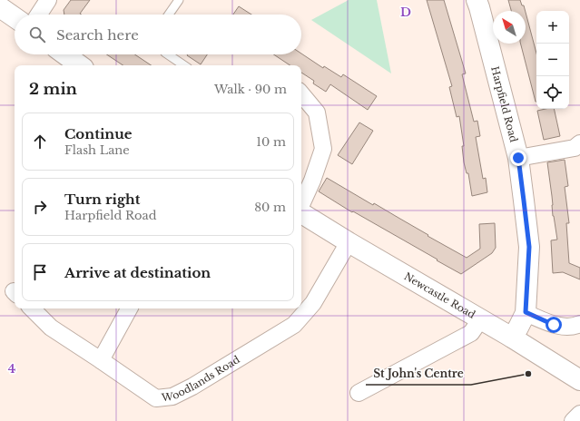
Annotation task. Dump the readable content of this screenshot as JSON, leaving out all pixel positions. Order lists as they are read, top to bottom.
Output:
{
  "streets": {
    "main road": ["Harpfield Road", "Newcastle Road"],
    "street": ["Woodlands Road"]
  },
  "crossings": [
    ["Harpfield Road", "Newcastle Road"],
    ["Newcastle Road", "Woodlands Road"]
  ],
  "places": ["St John's Centre"],
  "north": "top left",
  "page": {
    "map_buttons": ["+", "−"],
    "search": "Search here",
    "heading": ["2 min", "Walk · 90 m"],
    "list": [
      ["Continue", "Flash Lane", "10 m"],
      ["Turn right", "Harpfield Road", "80 m"],
      "Arrive at destination"
    ]
  },
  "grid": {
    "columns": ["D"],
    "rows": ["4"]
  }
}
